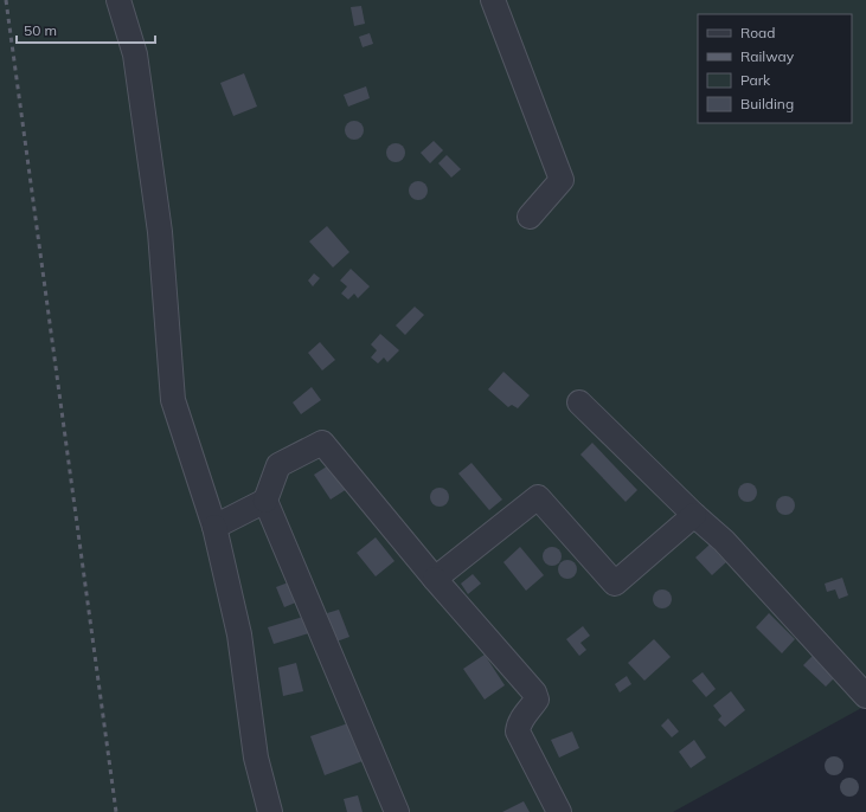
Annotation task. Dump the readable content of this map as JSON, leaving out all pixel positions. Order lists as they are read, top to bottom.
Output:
{
  "legend": [
    "Road",
    "Railway",
    "Park",
    "Building"
  ],
  "scale_bar": "50 m"
}
